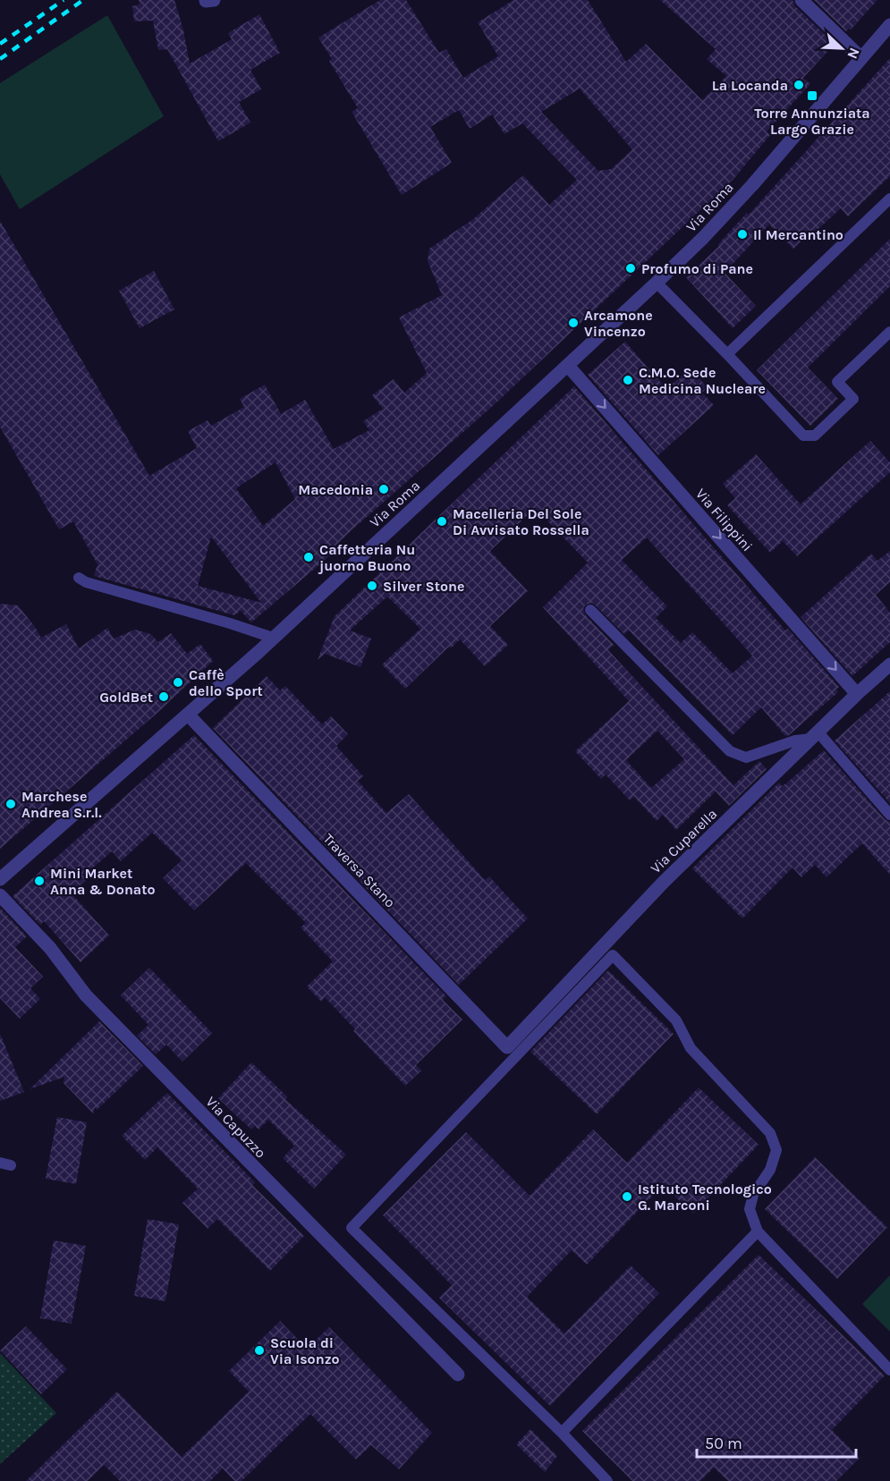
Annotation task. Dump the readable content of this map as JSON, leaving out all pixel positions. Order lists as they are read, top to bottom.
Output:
{
  "streets": {
    "street": [
      "Via Roma",
      "Via Filippini",
      "Via Cuparella",
      "Traversa Stano",
      "Via Capuzzo"
    ]
  },
  "crossings": [
    ["Via Roma", "Via Filippini"],
    ["Via Roma", "Traversa Stano"],
    ["Via Filippini", "Via Cuparella"],
    ["Via Cuparella", "Traversa Stano"]
  ],
  "one_way": ["Via Filippini"],
  "places": {
    "other": [
      "La Locanda",
      "Il Mercantino",
      "Profumo di Pane",
      "Arcamone Vincenzo",
      "C.M.O. Sede Medicina Nucleare",
      "Macedonia",
      "Macelleria Del Sole Di Avvisato Rossella",
      "Caffetteria Nu juorno Buono",
      "Silver Stone",
      "Caffè dello Sport",
      "GoldBet",
      "Marchese Andrea S.r.l.",
      "Mini Market Anna & Donato",
      "Istituto Tecnologico G. Marconi",
      "Scuola di Via Isonzo"
    ],
    "transit": ["Torre Annunziata Largo Grazie"]
  },
  "scale_bar": "50 m",
  "north": "bottom right"
}
